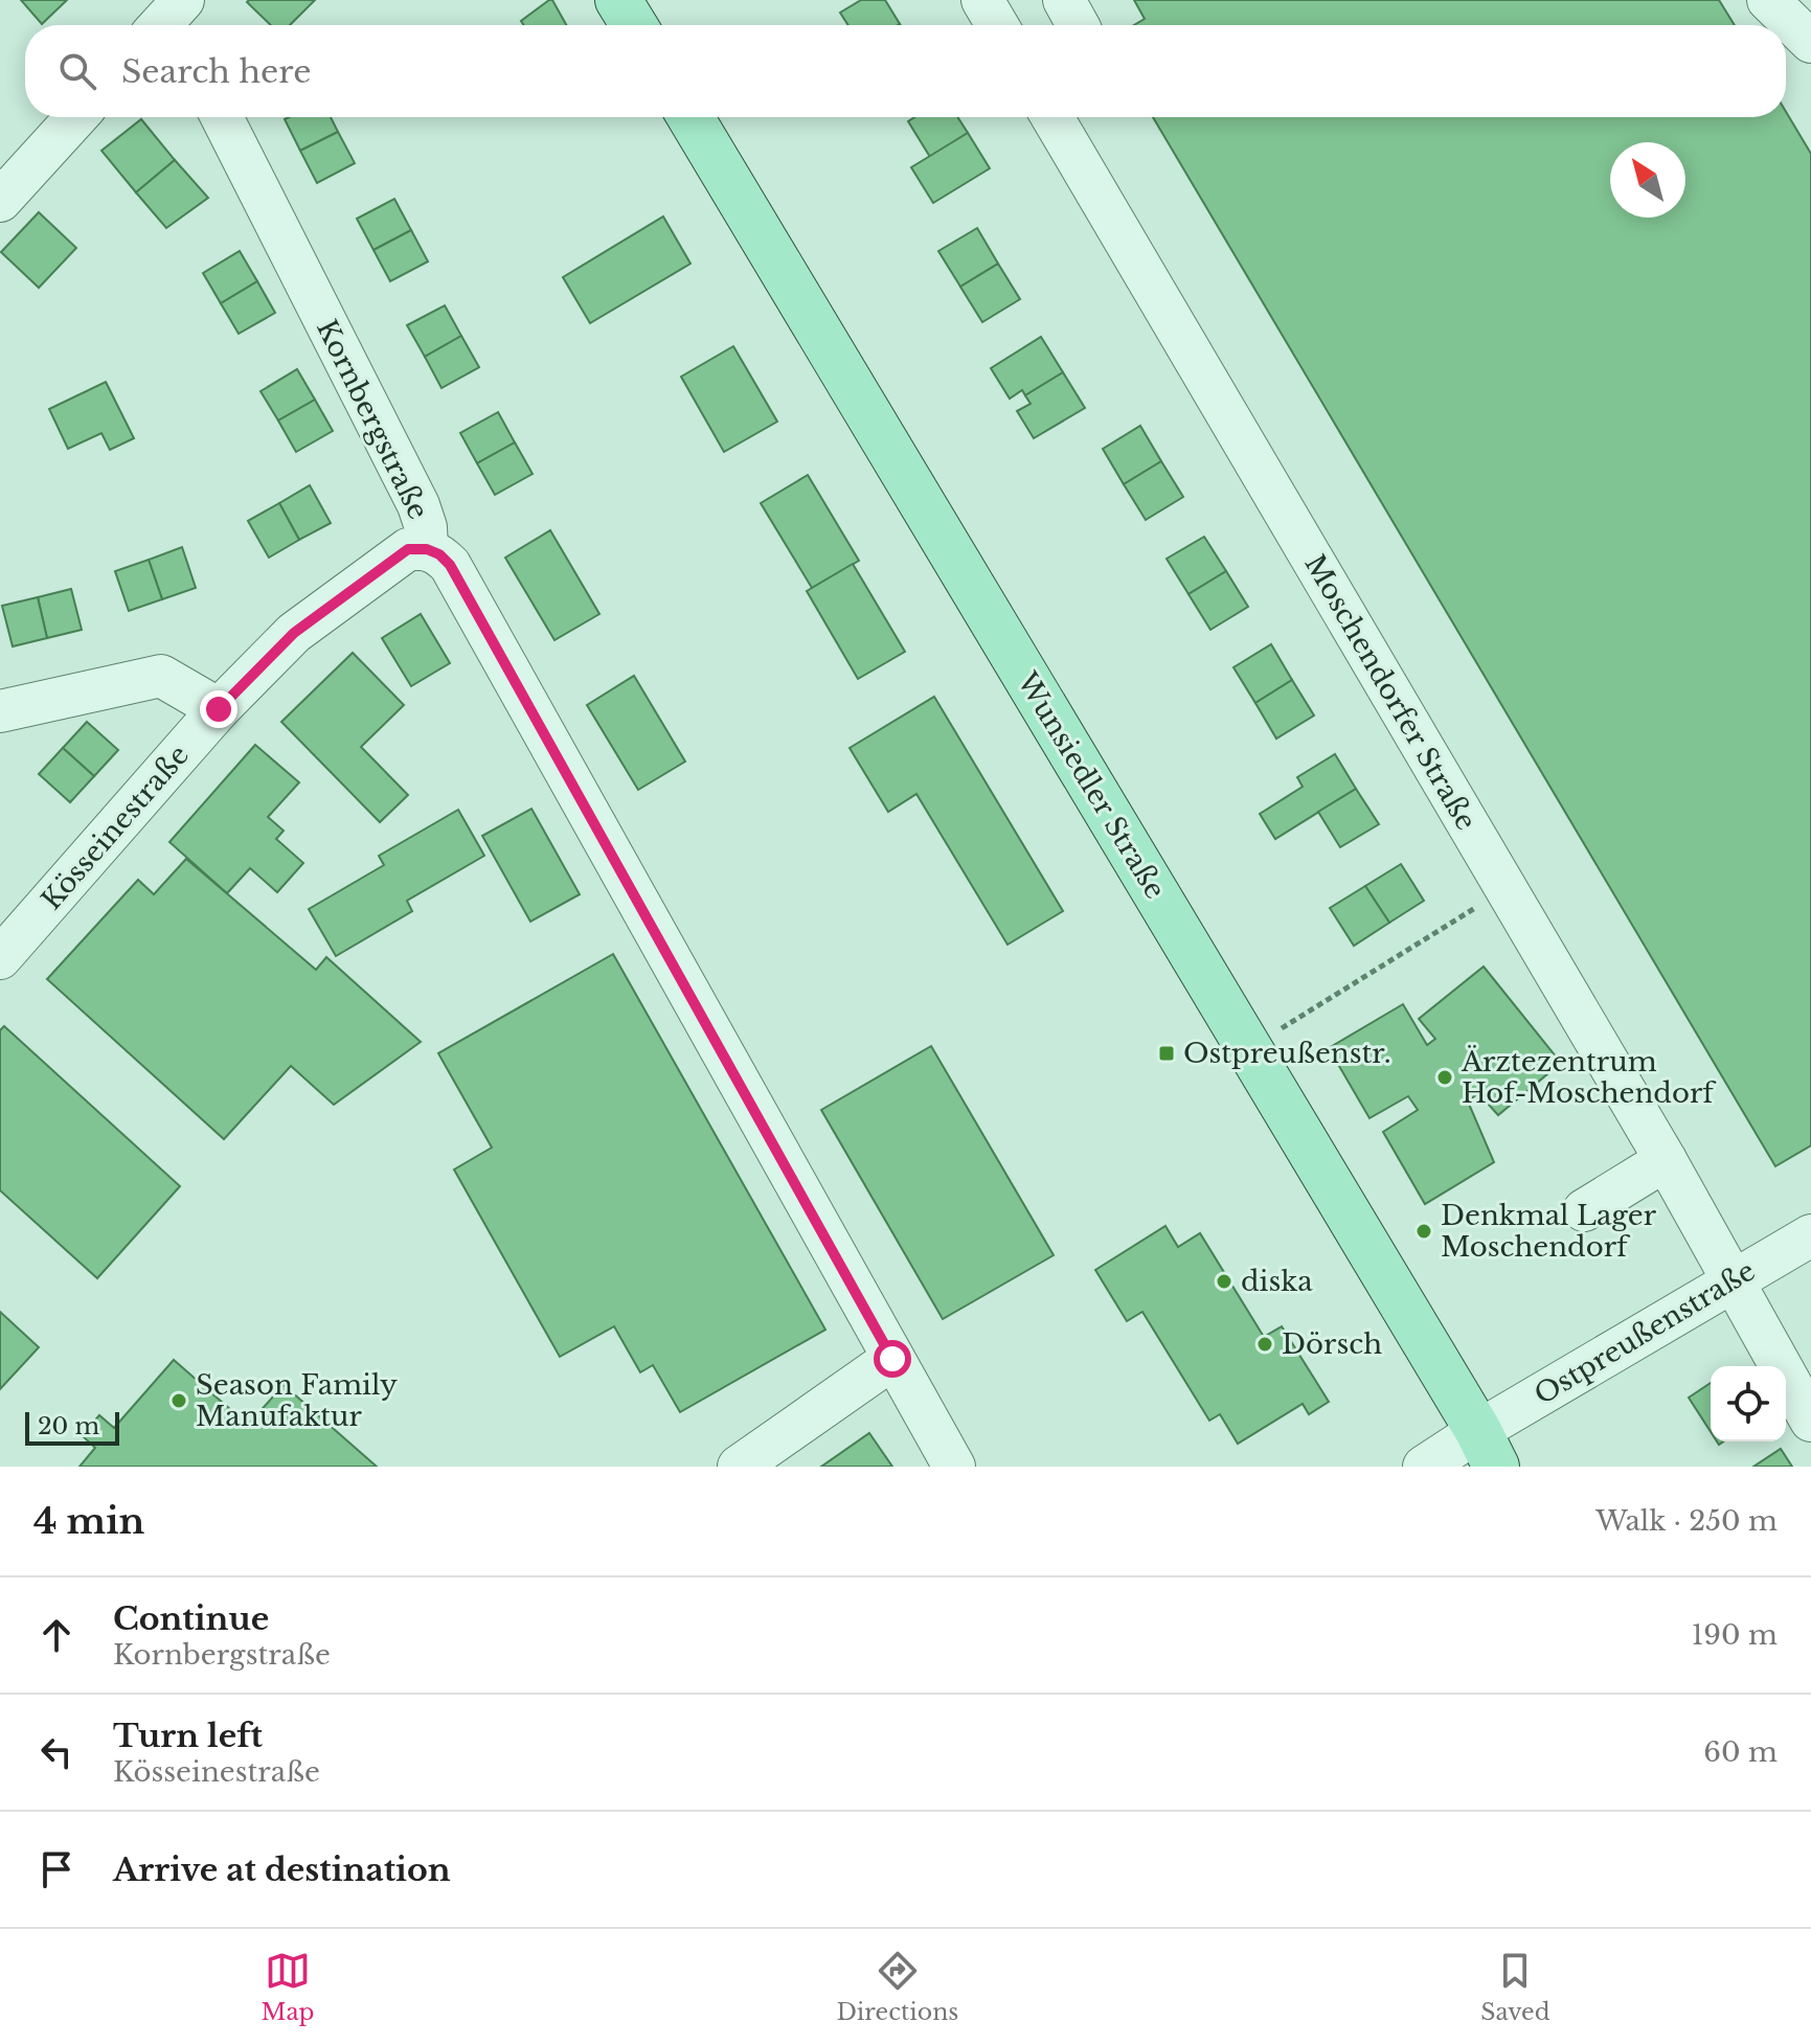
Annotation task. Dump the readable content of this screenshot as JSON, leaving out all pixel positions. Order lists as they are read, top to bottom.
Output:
{
  "streets": {
    "main road": ["Wunsiedler Straße"],
    "street": [
      "Kornbergstraße",
      "Moschendorfer Straße",
      "Kösseinestraße",
      "Ostpreußenstraße"
    ]
  },
  "crossings": [
    ["Kornbergstraße", "Kösseinestraße"],
    ["Moschendorfer Straße", "Ostpreußenstraße"],
    ["Wunsiedler Straße", "Ostpreußenstraße"]
  ],
  "places": {
    "transit": ["Ostpreußenstr."],
    "other": [
      "Ärztezentrum Hof-Moschendorf",
      "Denkmal Lager Moschendorf",
      "diska",
      "Dörsch",
      "Season Family Manufaktur"
    ]
  },
  "scale_bar": "20 m",
  "north": "top left",
  "page": {
    "search": "Search here",
    "scale": "20 m",
    "heading": ["4 min", "Walk · 250 m"],
    "list": [
      ["Continue", "Kornbergstraße", "190 m"],
      ["Turn left", "Kösseinestraße", "60 m"],
      "Arrive at destination"
    ],
    "nav": ["Map", "Directions", "Saved"]
  }
}
